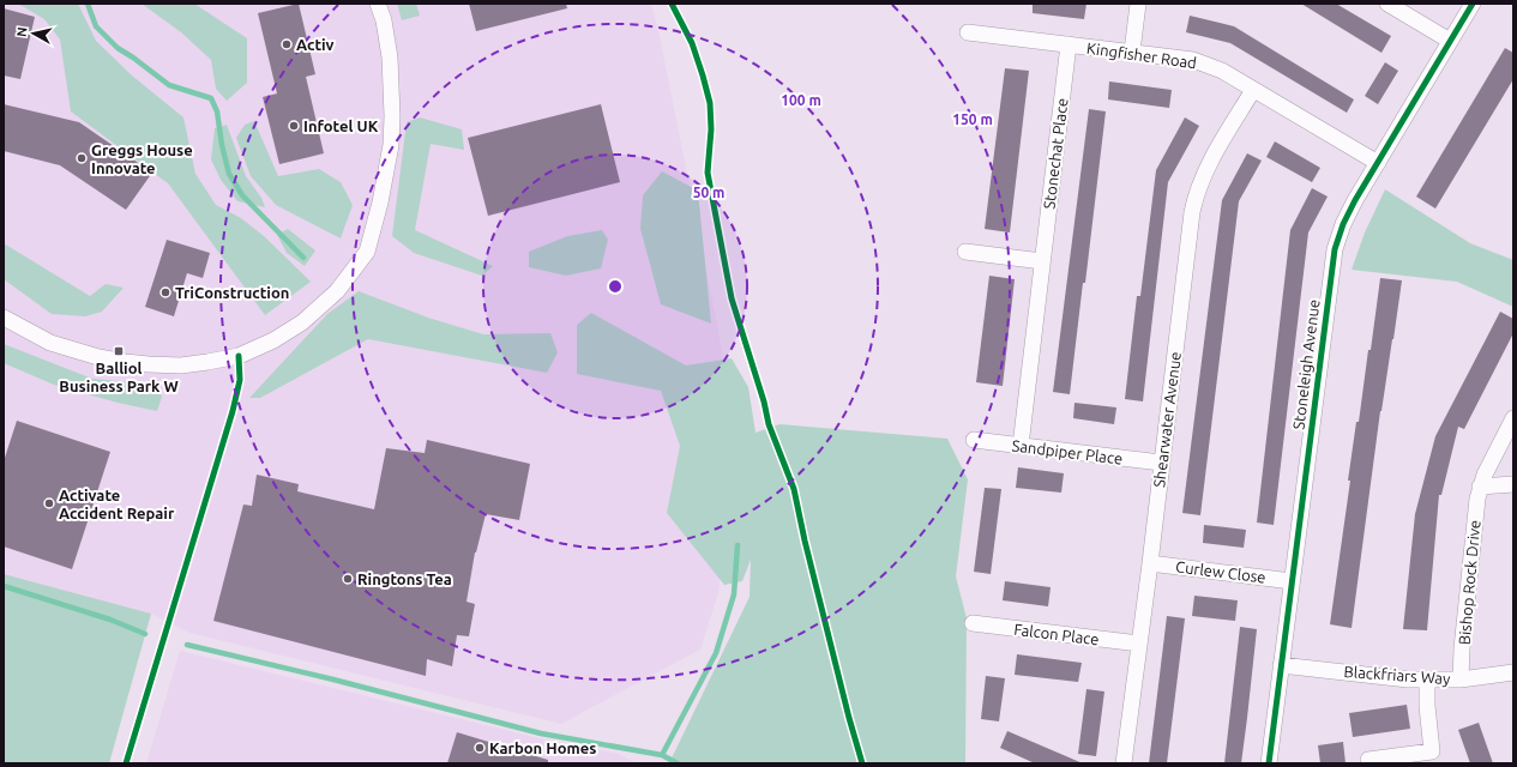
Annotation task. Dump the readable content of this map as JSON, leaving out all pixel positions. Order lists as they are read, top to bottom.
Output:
{
  "streets": {
    "street": [
      "Kingfisher Road",
      "Stonechat Place",
      "Stoneleigh Avenue",
      "Shearwater Avenue",
      "Sandpiper Place",
      "Curlew Close",
      "Bishop Rock Drive",
      "Falcon Place",
      "Blackfriars Way"
    ]
  },
  "crossings": [
    ["Kingfisher Road", "Stonechat Place"],
    ["Kingfisher Road", "Stoneleigh Avenue"],
    ["Kingfisher Road", "Shearwater Avenue"],
    ["Stonechat Place", "Sandpiper Place"],
    ["Stoneleigh Avenue", "Curlew Close"],
    ["Stoneleigh Avenue", "Blackfriars Way"],
    ["Shearwater Avenue", "Sandpiper Place"],
    ["Shearwater Avenue", "Curlew Close"],
    ["Shearwater Avenue", "Falcon Place"],
    ["Bishop Rock Drive", "Blackfriars Way"]
  ],
  "places": {
    "other": [
      "Activ",
      "Infotel UK",
      "Greggs House Innovate",
      "TriConstruction",
      "Activate Accident Repair",
      "Ringtons Tea",
      "Karbon Homes"
    ],
    "transit": ["Balliol Business Park W"]
  },
  "north": "left",
  "rings": ["100 m", "150 m", "50 m"]
}
